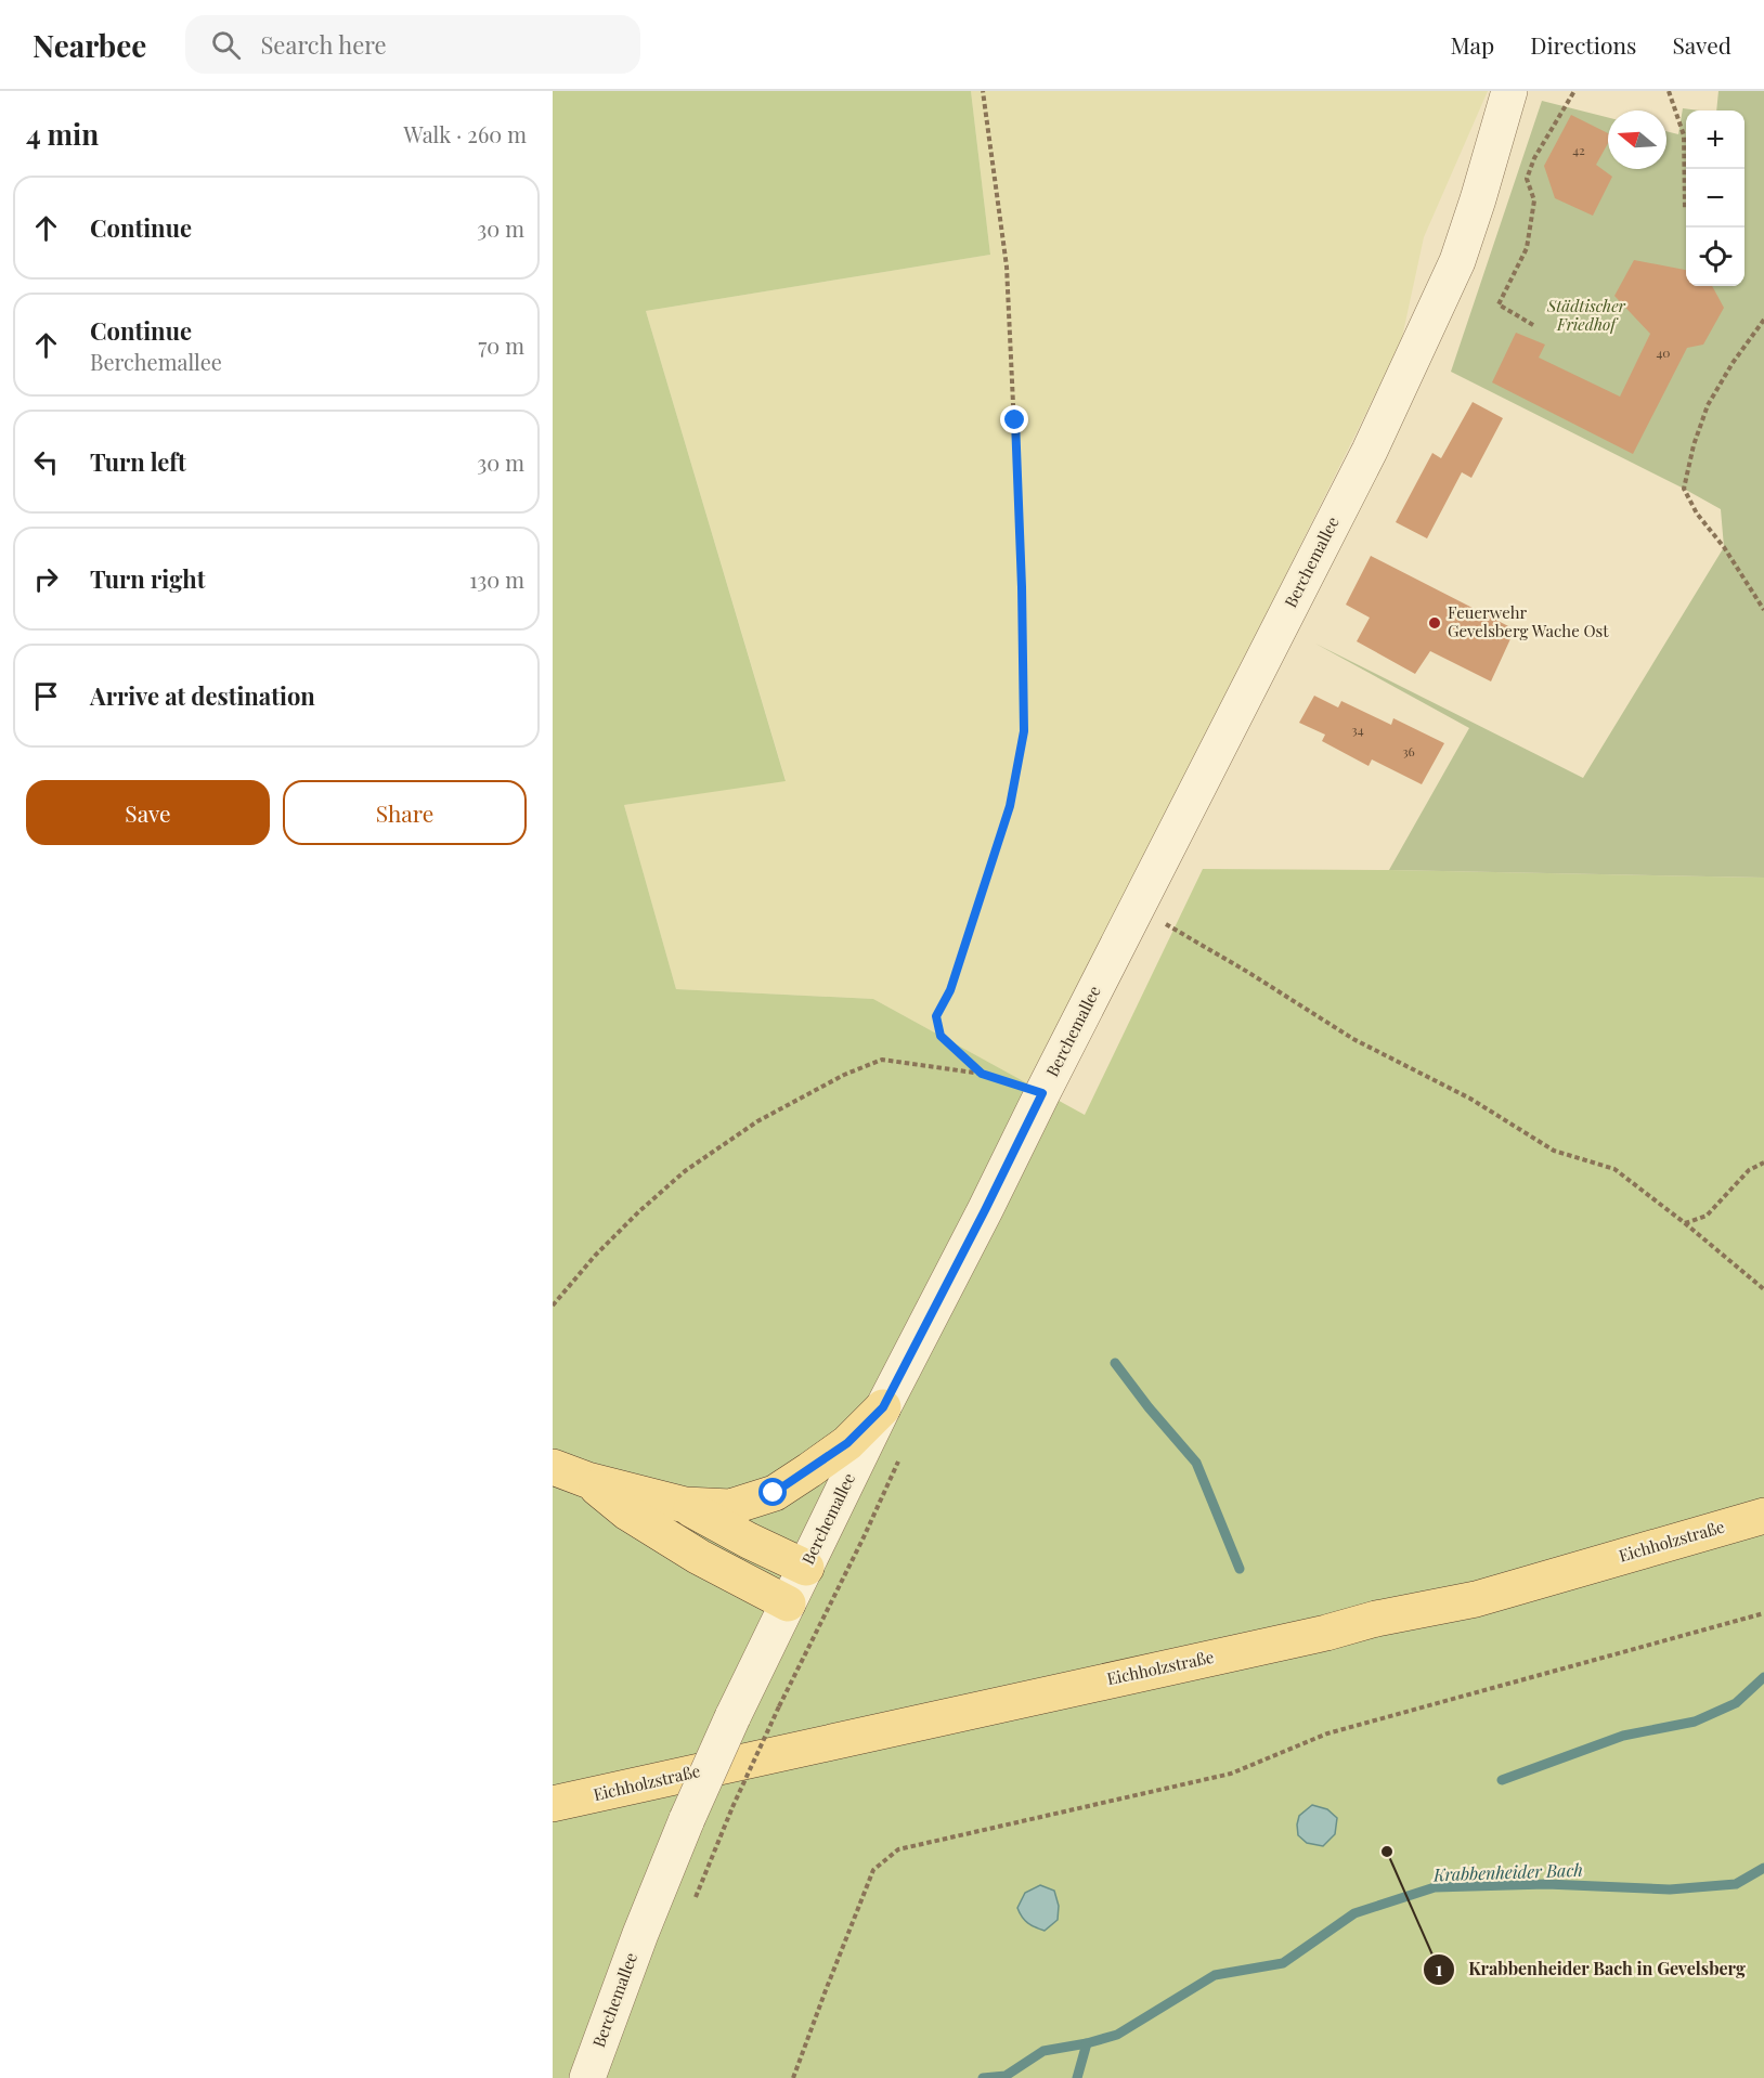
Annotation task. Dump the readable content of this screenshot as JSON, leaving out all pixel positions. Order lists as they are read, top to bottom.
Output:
{
  "streets": {
    "main road": ["Eichholzstraße"],
    "street": ["Berchemallee"]
  },
  "water": ["Krabbenheider Bach"],
  "parks": ["Städtischer Friedhof"],
  "places": ["Feuerwehr Gevelsberg Wache Ost", "Krabbenheider Bach in Gevelsberg"],
  "house_numbers": [
    "42",
    "40",
    "34",
    "36"
  ],
  "north": "left",
  "page": {
    "header": "Nearbee",
    "search": "Search here",
    "nav": ["Map", "Directions", "Saved"],
    "heading": ["4 min", "Walk · 260 m"],
    "map_buttons": ["+", "−"],
    "list": [
      ["Continue", "30 m"],
      ["Continue", "Berchemallee", "70 m"],
      ["Turn left", "30 m"],
      ["Turn right", "130 m"],
      "Arrive at destination"
    ],
    "buttons": ["Save", "Share"]
  }
}
